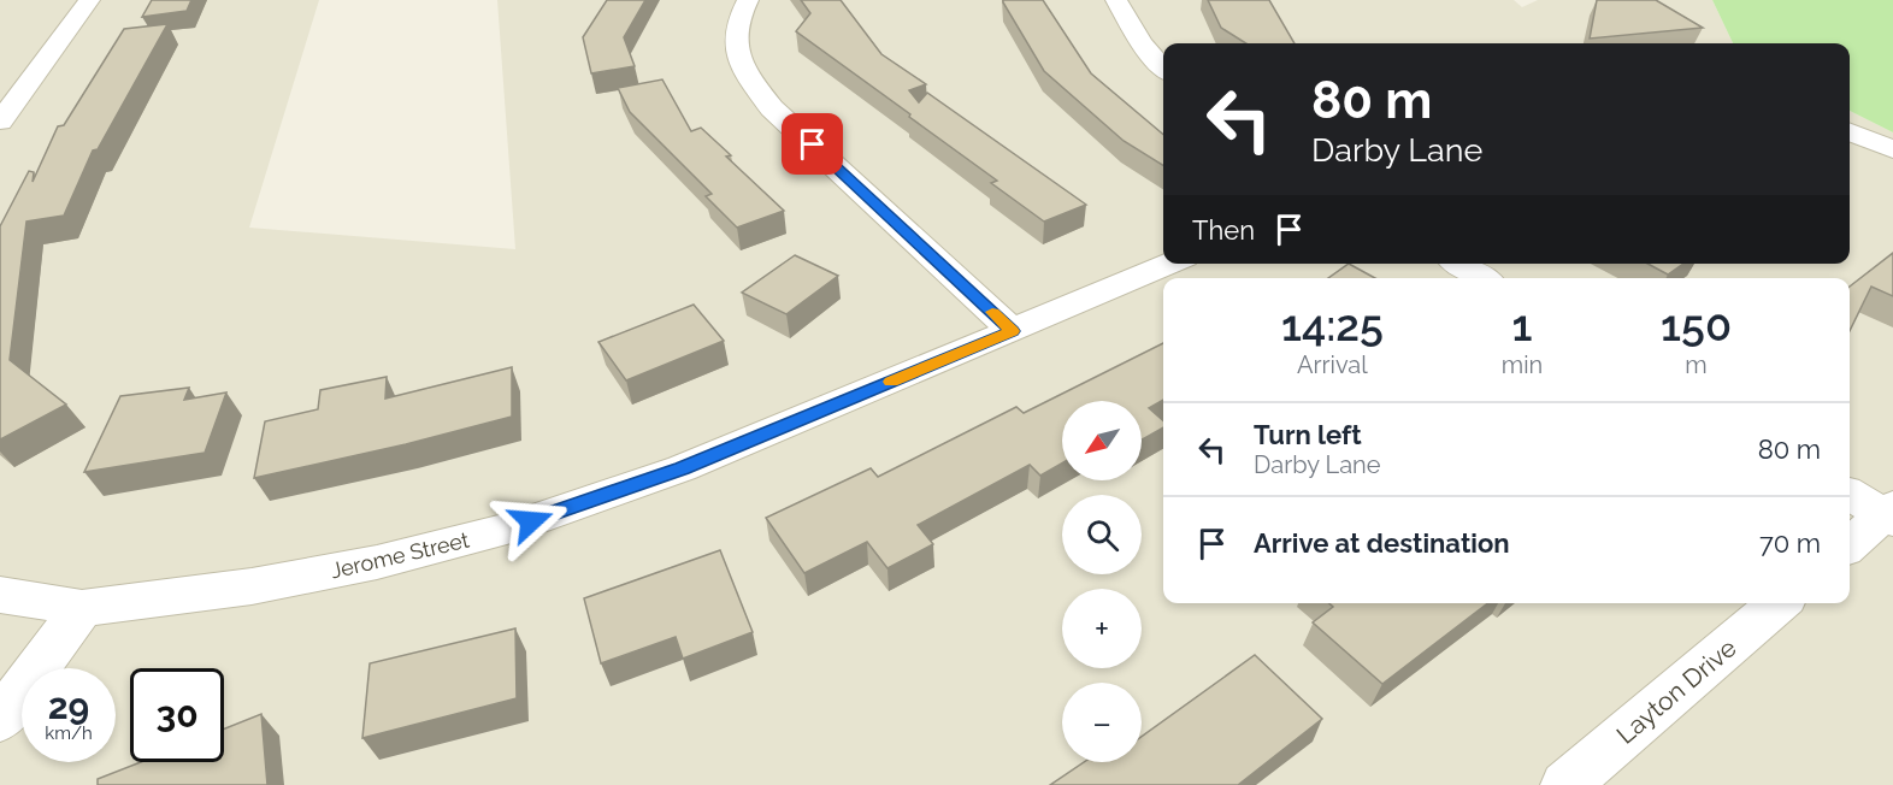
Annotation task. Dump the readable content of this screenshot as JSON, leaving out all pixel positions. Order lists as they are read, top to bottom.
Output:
{
  "streets": {
    "street": ["Jerome Street", "Layton Drive"]
  },
  "north": "bottom left",
  "page": {
    "turn": ["80 m", "Darby Lane"],
    "then": "Then",
    "eta": [
      "14:25",
      "Arrival",
      "1",
      "min",
      "150",
      "m"
    ],
    "map_buttons": ["+", "−"],
    "list": [
      {
        "name": "Turn left",
        "note": "Darby Lane",
        "value": "80 m"
      },
      {
        "name": "Arrive at destination",
        "value": "70 m"
      }
    ],
    "speed": "29 km/h",
    "limit": "30"
  }
}
